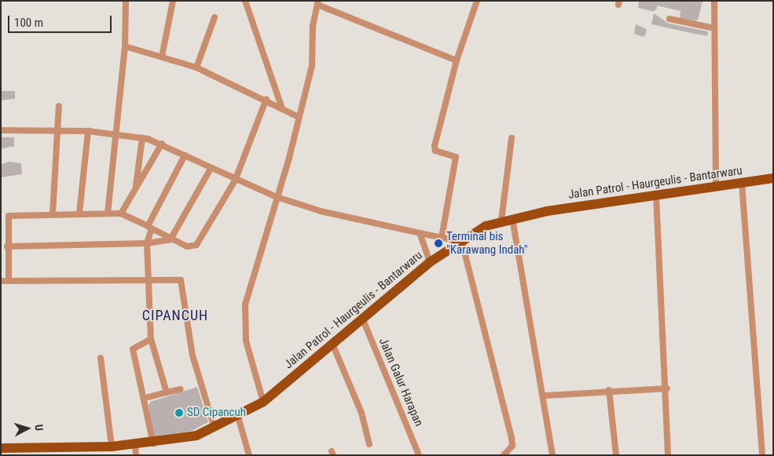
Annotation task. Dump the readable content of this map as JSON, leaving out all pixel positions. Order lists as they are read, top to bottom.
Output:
{
  "streets": {
    "main road": ["Jalan Patrol - Haurgeulis - Bantarwaru"],
    "street": ["Jalan Galur Harapan"]
  },
  "crossings": [
    ["Jalan Patrol - Haurgeulis - Bantarwaru", "Jalan Galur Harapan"]
  ],
  "districts": ["CIPANCUH"],
  "places": ["Terminal bis \"Karawang Indah\"", "SD Cipancuh"],
  "scale_bar": "100 m",
  "north": "right"
}
